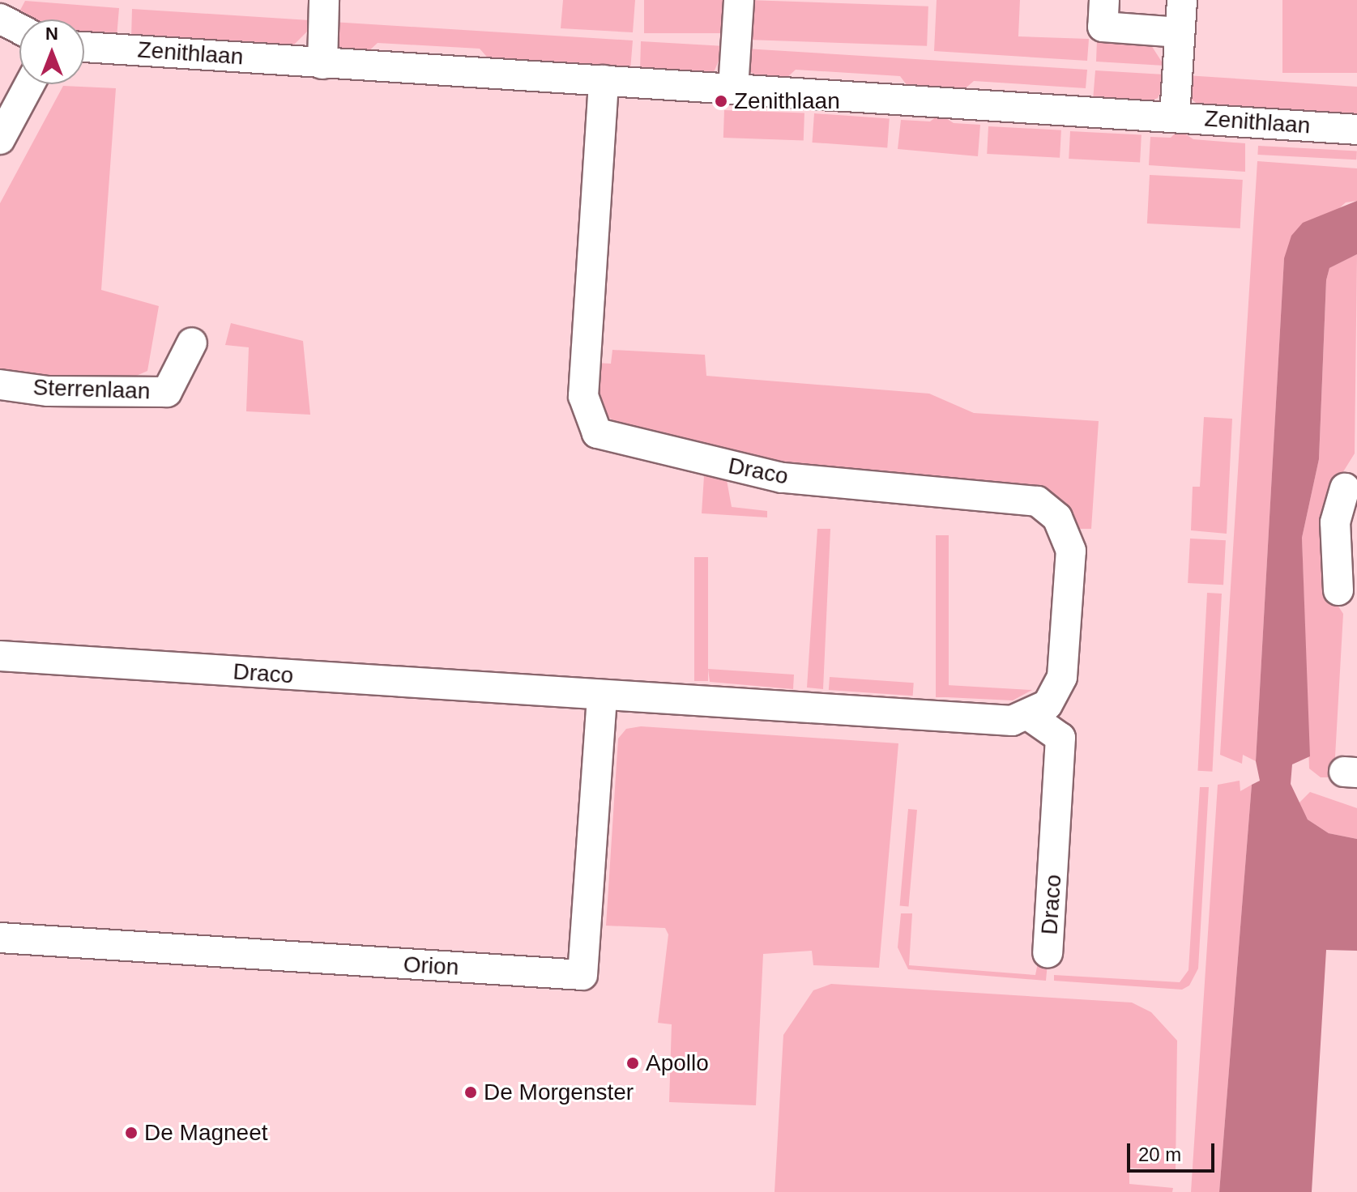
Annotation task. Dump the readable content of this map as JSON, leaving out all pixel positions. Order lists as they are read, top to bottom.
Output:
{
  "streets": {
    "street": [
      "Zenithlaan",
      "Sterrenlaan",
      "Draco",
      "Orion"
    ]
  },
  "crossings": [
    ["Zenithlaan", "Draco"],
    ["Draco", "Orion"]
  ],
  "places": [
    "Zenithlaan",
    "Apollo",
    "De Morgenster",
    "De Magneet"
  ],
  "scale_bar": "20 m",
  "north": "top"
}
